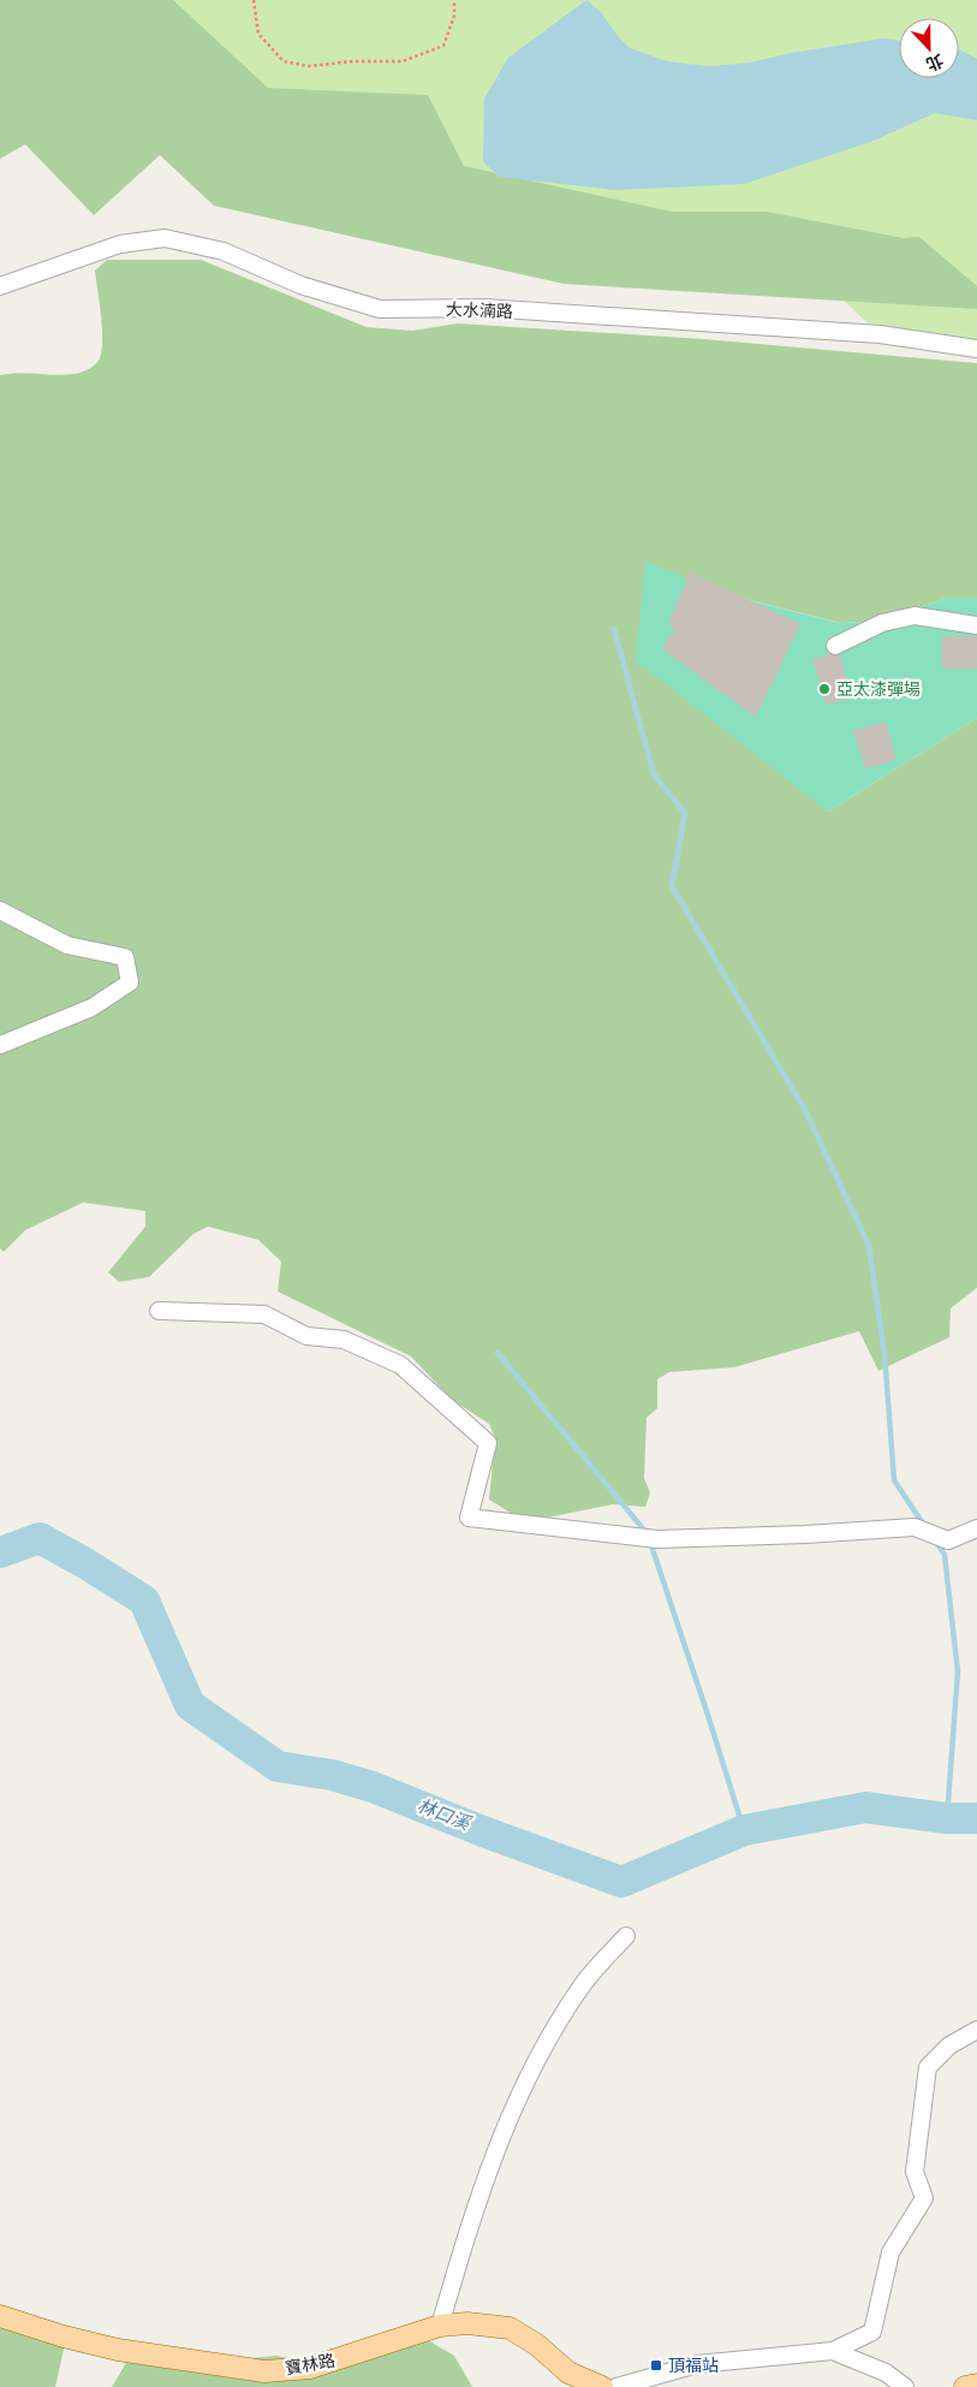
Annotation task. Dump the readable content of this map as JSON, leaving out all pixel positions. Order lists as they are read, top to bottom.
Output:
{
  "streets": {
    "main road": ["寶林路"],
    "street": ["大水湳路"]
  },
  "water": ["林口溪"],
  "places": {
    "other": ["亞太漆彈場"],
    "transit": ["頂福站"]
  },
  "north": "bottom"
}
